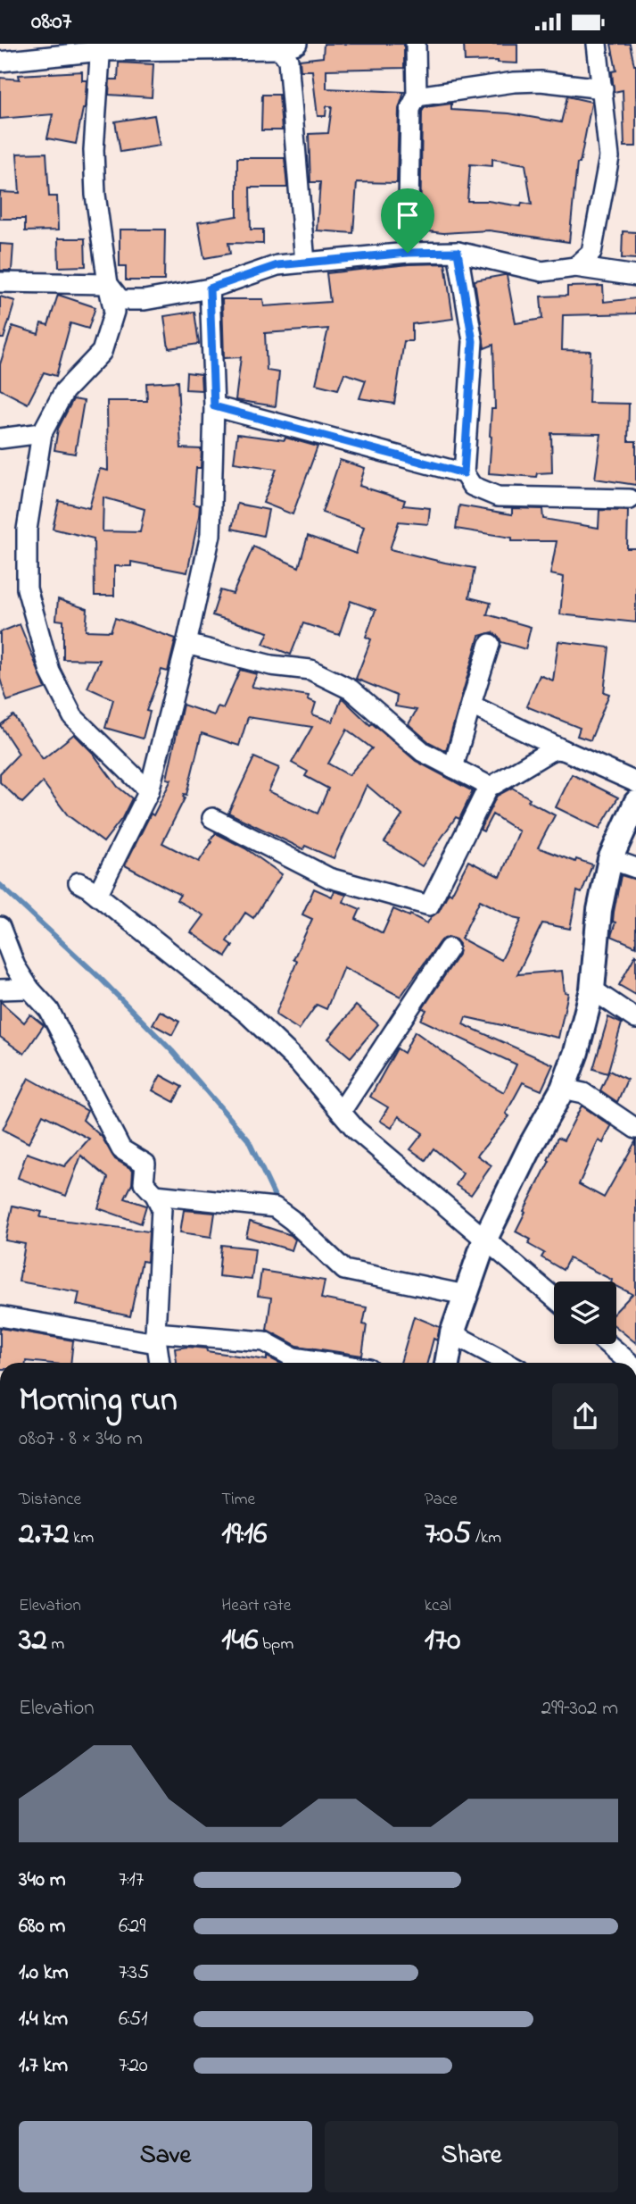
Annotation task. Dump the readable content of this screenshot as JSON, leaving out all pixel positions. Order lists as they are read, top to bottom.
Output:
{
  "page": {
    "status": "08:07",
    "heading": ["Morning run", "08:07 · 8 × 340 m"],
    "stats": [
      ["Distance", "2.72 km"],
      ["Time", "19:16"],
      ["Pace", "7:05 /km"],
      ["Elevation", "32 m"],
      ["Heart rate", "146 bpm"],
      ["kcal", "170"]
    ],
    "chart": ["Elevation", "299–302 m"],
    "list": [
      {
        "name": "340 m",
        "note": "7:17"
      },
      {
        "name": "680 m",
        "note": "6:29"
      },
      {
        "name": "1.0 km",
        "note": "7:35"
      },
      {
        "name": "1.4 km",
        "note": "6:51"
      },
      {
        "name": "1.7 km",
        "note": "7:20"
      }
    ],
    "buttons": ["Save", "Share"]
  }
}
